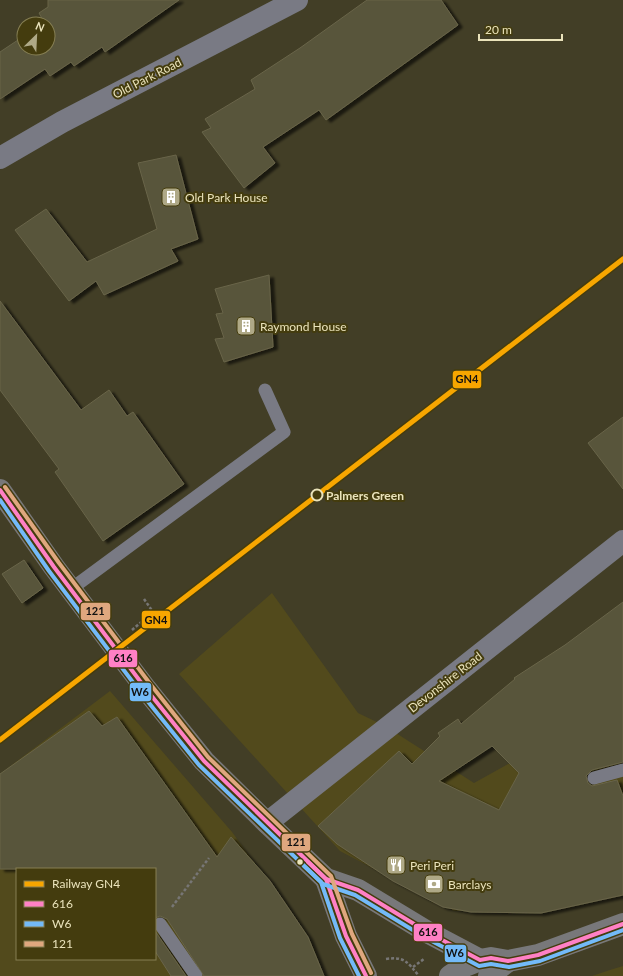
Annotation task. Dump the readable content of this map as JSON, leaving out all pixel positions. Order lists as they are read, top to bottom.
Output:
{
  "streets": {
    "street": ["Old Park Road", "Devonshire Road"]
  },
  "places": {
    "building": ["Old Park House", "Raymond House"],
    "other": ["Palmers Green"],
    "restaurant": ["Peri Peri"],
    "bank": ["Barclays"]
  },
  "lines": [
    "rail line GN4",
    "transit line 121",
    "transit line 616",
    "transit line W6"
  ],
  "legend": [
    "Railway GN4",
    "616",
    "W6",
    "121"
  ],
  "scale_bar": "20 m",
  "north": "top right"
}
